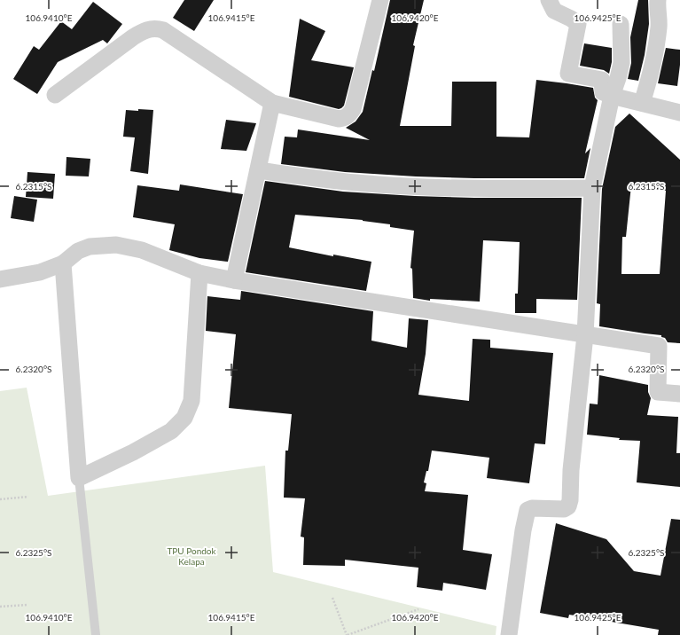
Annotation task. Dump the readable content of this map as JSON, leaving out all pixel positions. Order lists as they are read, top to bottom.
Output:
{
  "parks": ["TPU Pondok Kelapa"],
  "coordinates": [
    "106.9410°E",
    "106.9415°E",
    "106.9420°E",
    "106.9425°E",
    "6.2315°S",
    "6.2320°S",
    "6.2325°S"
  ]
}
